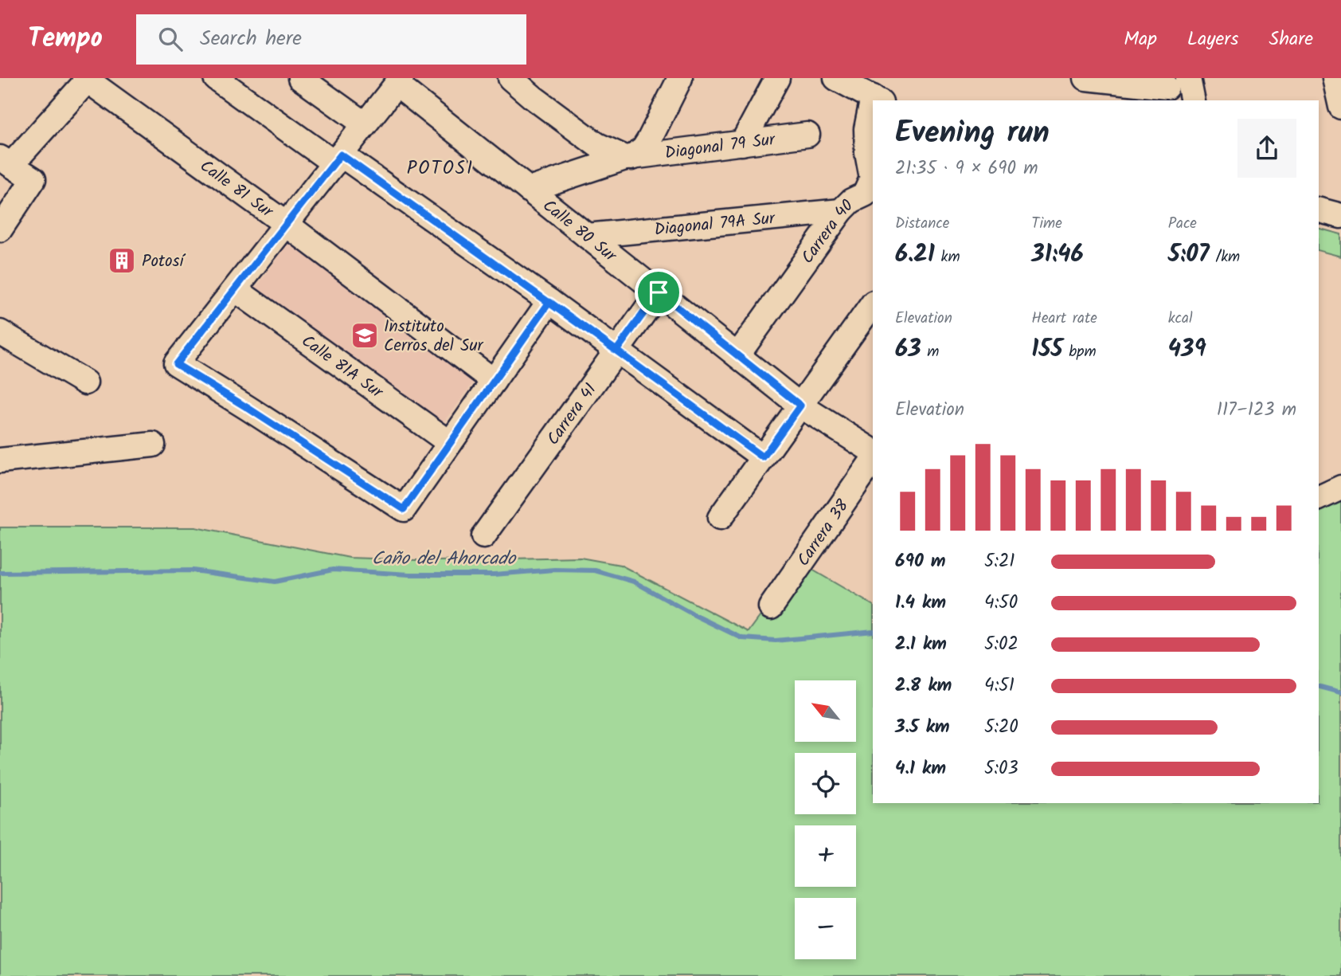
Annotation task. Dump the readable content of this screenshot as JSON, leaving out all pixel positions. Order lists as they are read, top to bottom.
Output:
{
  "streets": {
    "street": [
      "Diagonal 79 Sur",
      "Calle 81 Sur",
      "Diagonal 79A Sur",
      "Calle 80 Sur",
      "Carrera 40",
      "Calle 81A Sur",
      "Carrera 41",
      "Carrera 38"
    ]
  },
  "crossings": [
    ["Diagonal 79 Sur", "Calle 80 Sur"],
    ["Diagonal 79A Sur", "Calle 80 Sur"],
    ["Diagonal 79A Sur", "Carrera 40"],
    ["Calle 80 Sur", "Carrera 40"],
    ["Calle 80 Sur", "Carrera 41"]
  ],
  "districts": ["POTOSI"],
  "water": ["Caño del Ahorcado"],
  "places": {
    "building": ["Potosí"],
    "school or university": ["Instituto Cerros del Sur"]
  },
  "north": "top left",
  "page": {
    "header": "Tempo",
    "search": "Search here",
    "nav": ["Map", "Layers", "Share"],
    "heading": ["Evening run", "21:35 · 9 × 690 m"],
    "stats": [
      ["Distance", "6.21 km"],
      ["Time", "31:46"],
      ["Pace", "5:07 /km"],
      ["Elevation", "63 m"],
      ["Heart rate", "155 bpm"],
      ["kcal", "439"]
    ],
    "chart": ["Elevation", "117–123 m"],
    "list": [
      {
        "name": "690 m",
        "note": "5:21"
      },
      {
        "name": "1.4 km",
        "note": "4:50"
      },
      {
        "name": "2.1 km",
        "note": "5:02"
      },
      {
        "name": "2.8 km",
        "note": "4:51"
      },
      {
        "name": "3.5 km",
        "note": "5:20"
      },
      {
        "name": "4.1 km",
        "note": "5:03"
      }
    ],
    "map_buttons": ["+", "−"]
  }
}
